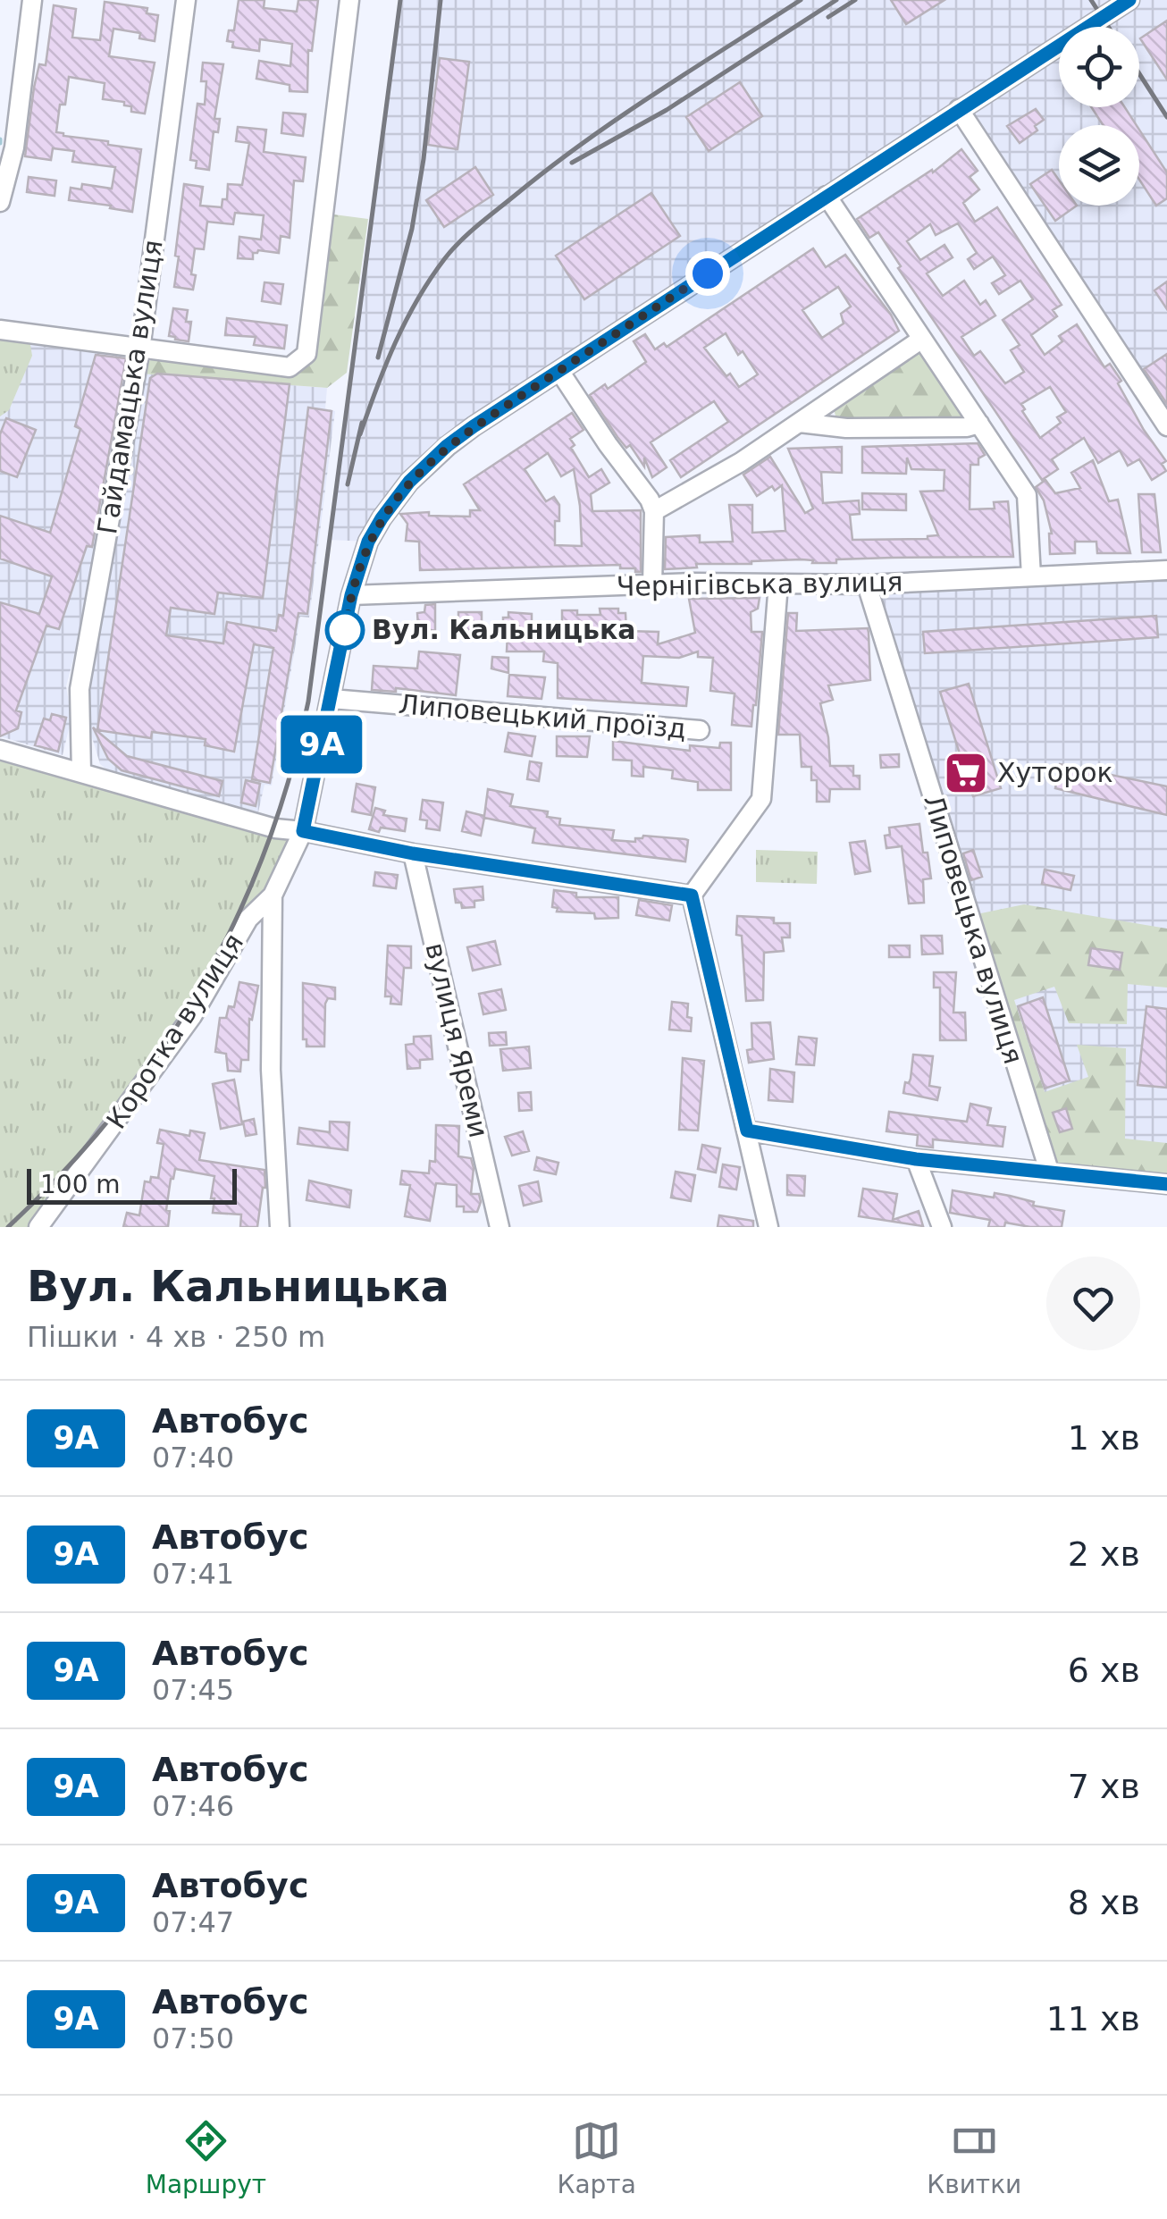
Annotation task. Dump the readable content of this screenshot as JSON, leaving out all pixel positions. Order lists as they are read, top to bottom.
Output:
{
  "streets": {
    "street": [
      "Гайдамацька вулиця",
      "Чернігівська вулиця",
      "Липовецький проїзд",
      "Липовецька вулиця",
      "Коротка вулиця",
      "вулиця Яреми"
    ]
  },
  "crossings": [
    ["Чернігівська вулиця", "Липовецька вулиця"],
    ["Чернігівська вулиця", "Коротка вулиця"],
    ["Липовецький проїзд", "Коротка вулиця"]
  ],
  "places": {
    "other": ["Вул. Кальницька"],
    "supermarket": ["Хуторок"]
  },
  "lines": ["bus line 9А"],
  "scale_bar": "100 m",
  "page": {
    "on_map": "9А",
    "scale": "100 m",
    "heading": ["Вул. Кальницька", "Пішки · 4 хв · 250 m"],
    "list": [
      {
        "mark": "9А",
        "name": "Автобус",
        "note": "07:40",
        "value": "1 хв"
      },
      {
        "mark": "9А",
        "name": "Автобус",
        "note": "07:41",
        "value": "2 хв"
      },
      {
        "mark": "9А",
        "name": "Автобус",
        "note": "07:45",
        "value": "6 хв"
      },
      {
        "mark": "9А",
        "name": "Автобус",
        "note": "07:46",
        "value": "7 хв"
      },
      {
        "mark": "9А",
        "name": "Автобус",
        "note": "07:47",
        "value": "8 хв"
      },
      {
        "mark": "9А",
        "name": "Автобус",
        "note": "07:50",
        "value": "11 хв"
      }
    ],
    "tabs": ["Маршрут", "Карта", "Квитки"]
  }
}
